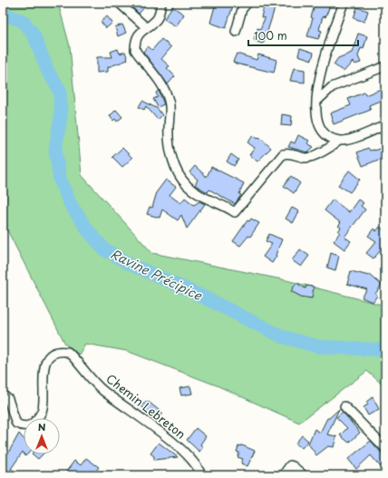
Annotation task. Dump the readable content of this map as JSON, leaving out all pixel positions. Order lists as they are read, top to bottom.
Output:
{
  "streets": {
    "street": ["Chemin Lebreton"]
  },
  "water": ["Ravine Précipice"],
  "scale_bar": "100 m",
  "north": "top"
}
